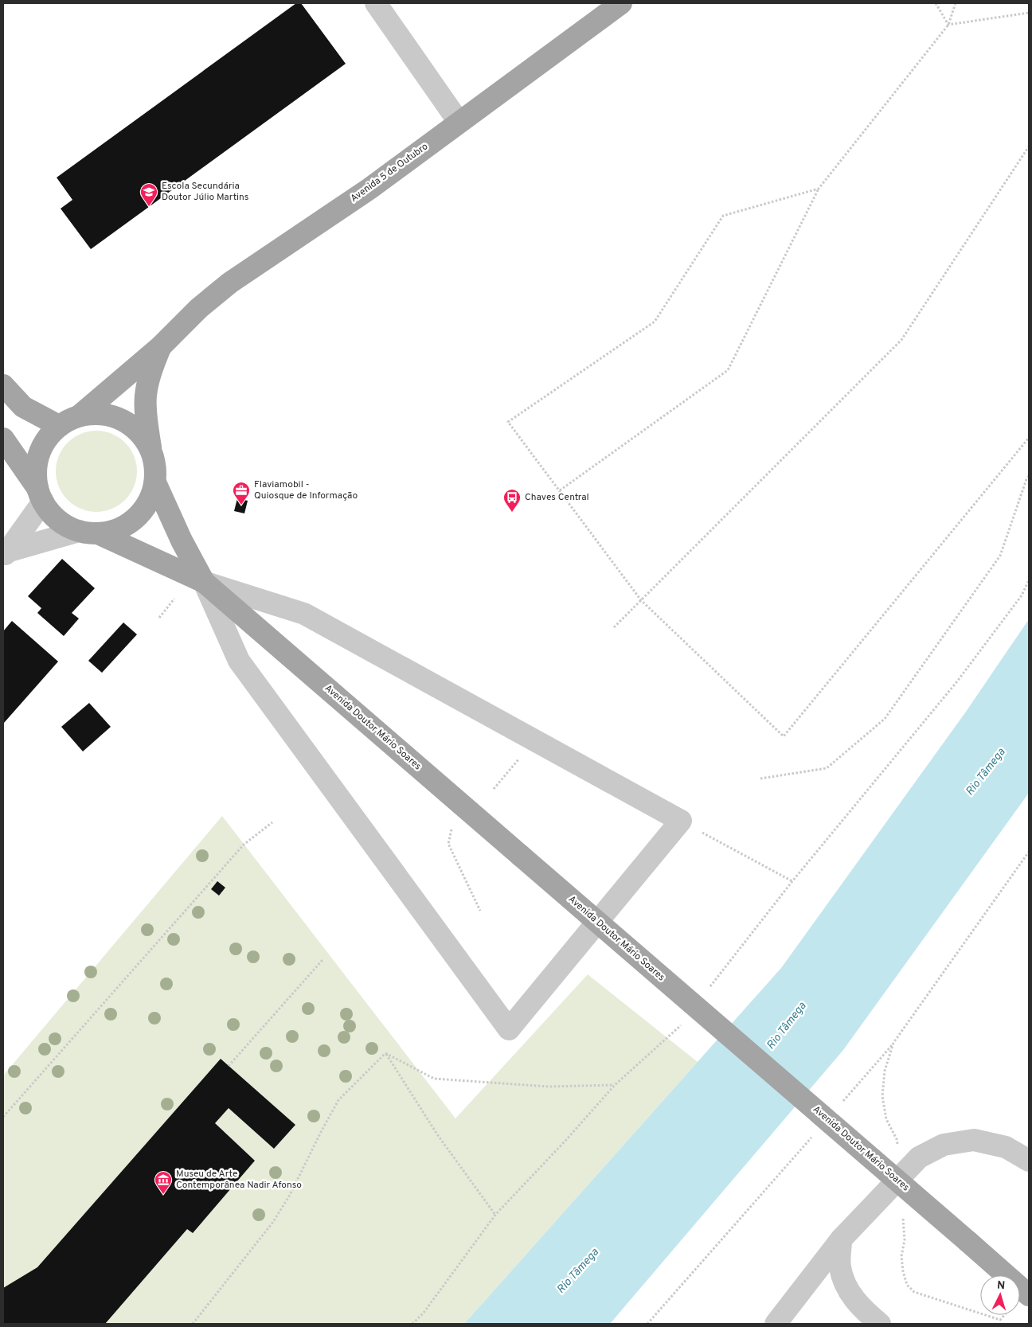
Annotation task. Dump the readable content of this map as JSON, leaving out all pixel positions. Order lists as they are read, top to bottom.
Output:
{
  "streets": {
    "main road": ["Avenida 5 de Outubro", "Avenida Doutor Mário Soares"]
  },
  "crossings": [
    ["Avenida 5 de Outubro", "Avenida Doutor Mário Soares"]
  ],
  "water": ["Rio Tâmega"],
  "places": {
    "school or university": ["Escola Secundária Doutor Júlio Martins"],
    "office": ["Flaviamobil - Quiosque de Informação"],
    "bus stop": ["Chaves Central"],
    "museum": ["Museu de Arte Contemporânea Nadir Afonso"]
  },
  "north": "top"
}
